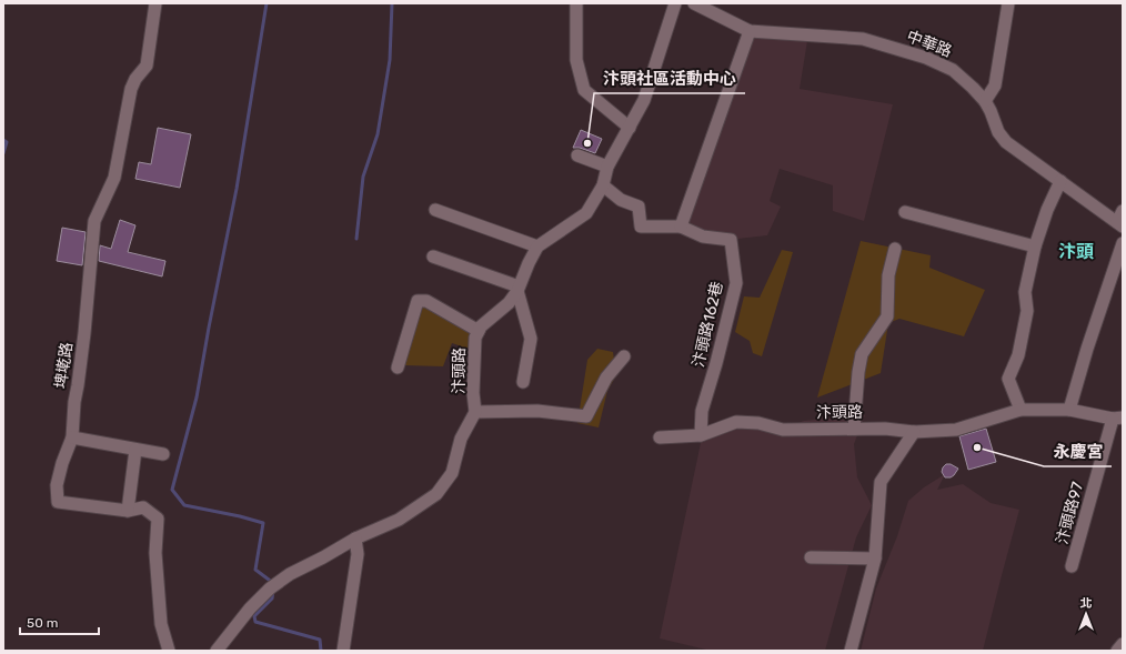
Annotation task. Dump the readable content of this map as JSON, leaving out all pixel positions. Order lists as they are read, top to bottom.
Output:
{
  "streets": {
    "street": [
      "中華路",
      "汴頭路162巷",
      "埤墘路",
      "汴頭路",
      "汴頭路97"
    ]
  },
  "crossings": [
    ["汴頭路162巷", "汴頭路"],
    ["汴頭路", "汴頭路97"]
  ],
  "districts": ["汴頭"],
  "places": ["汴頭社區活動中心", "永慶宮"],
  "scale_bar": "50 m",
  "north": "top"
}
